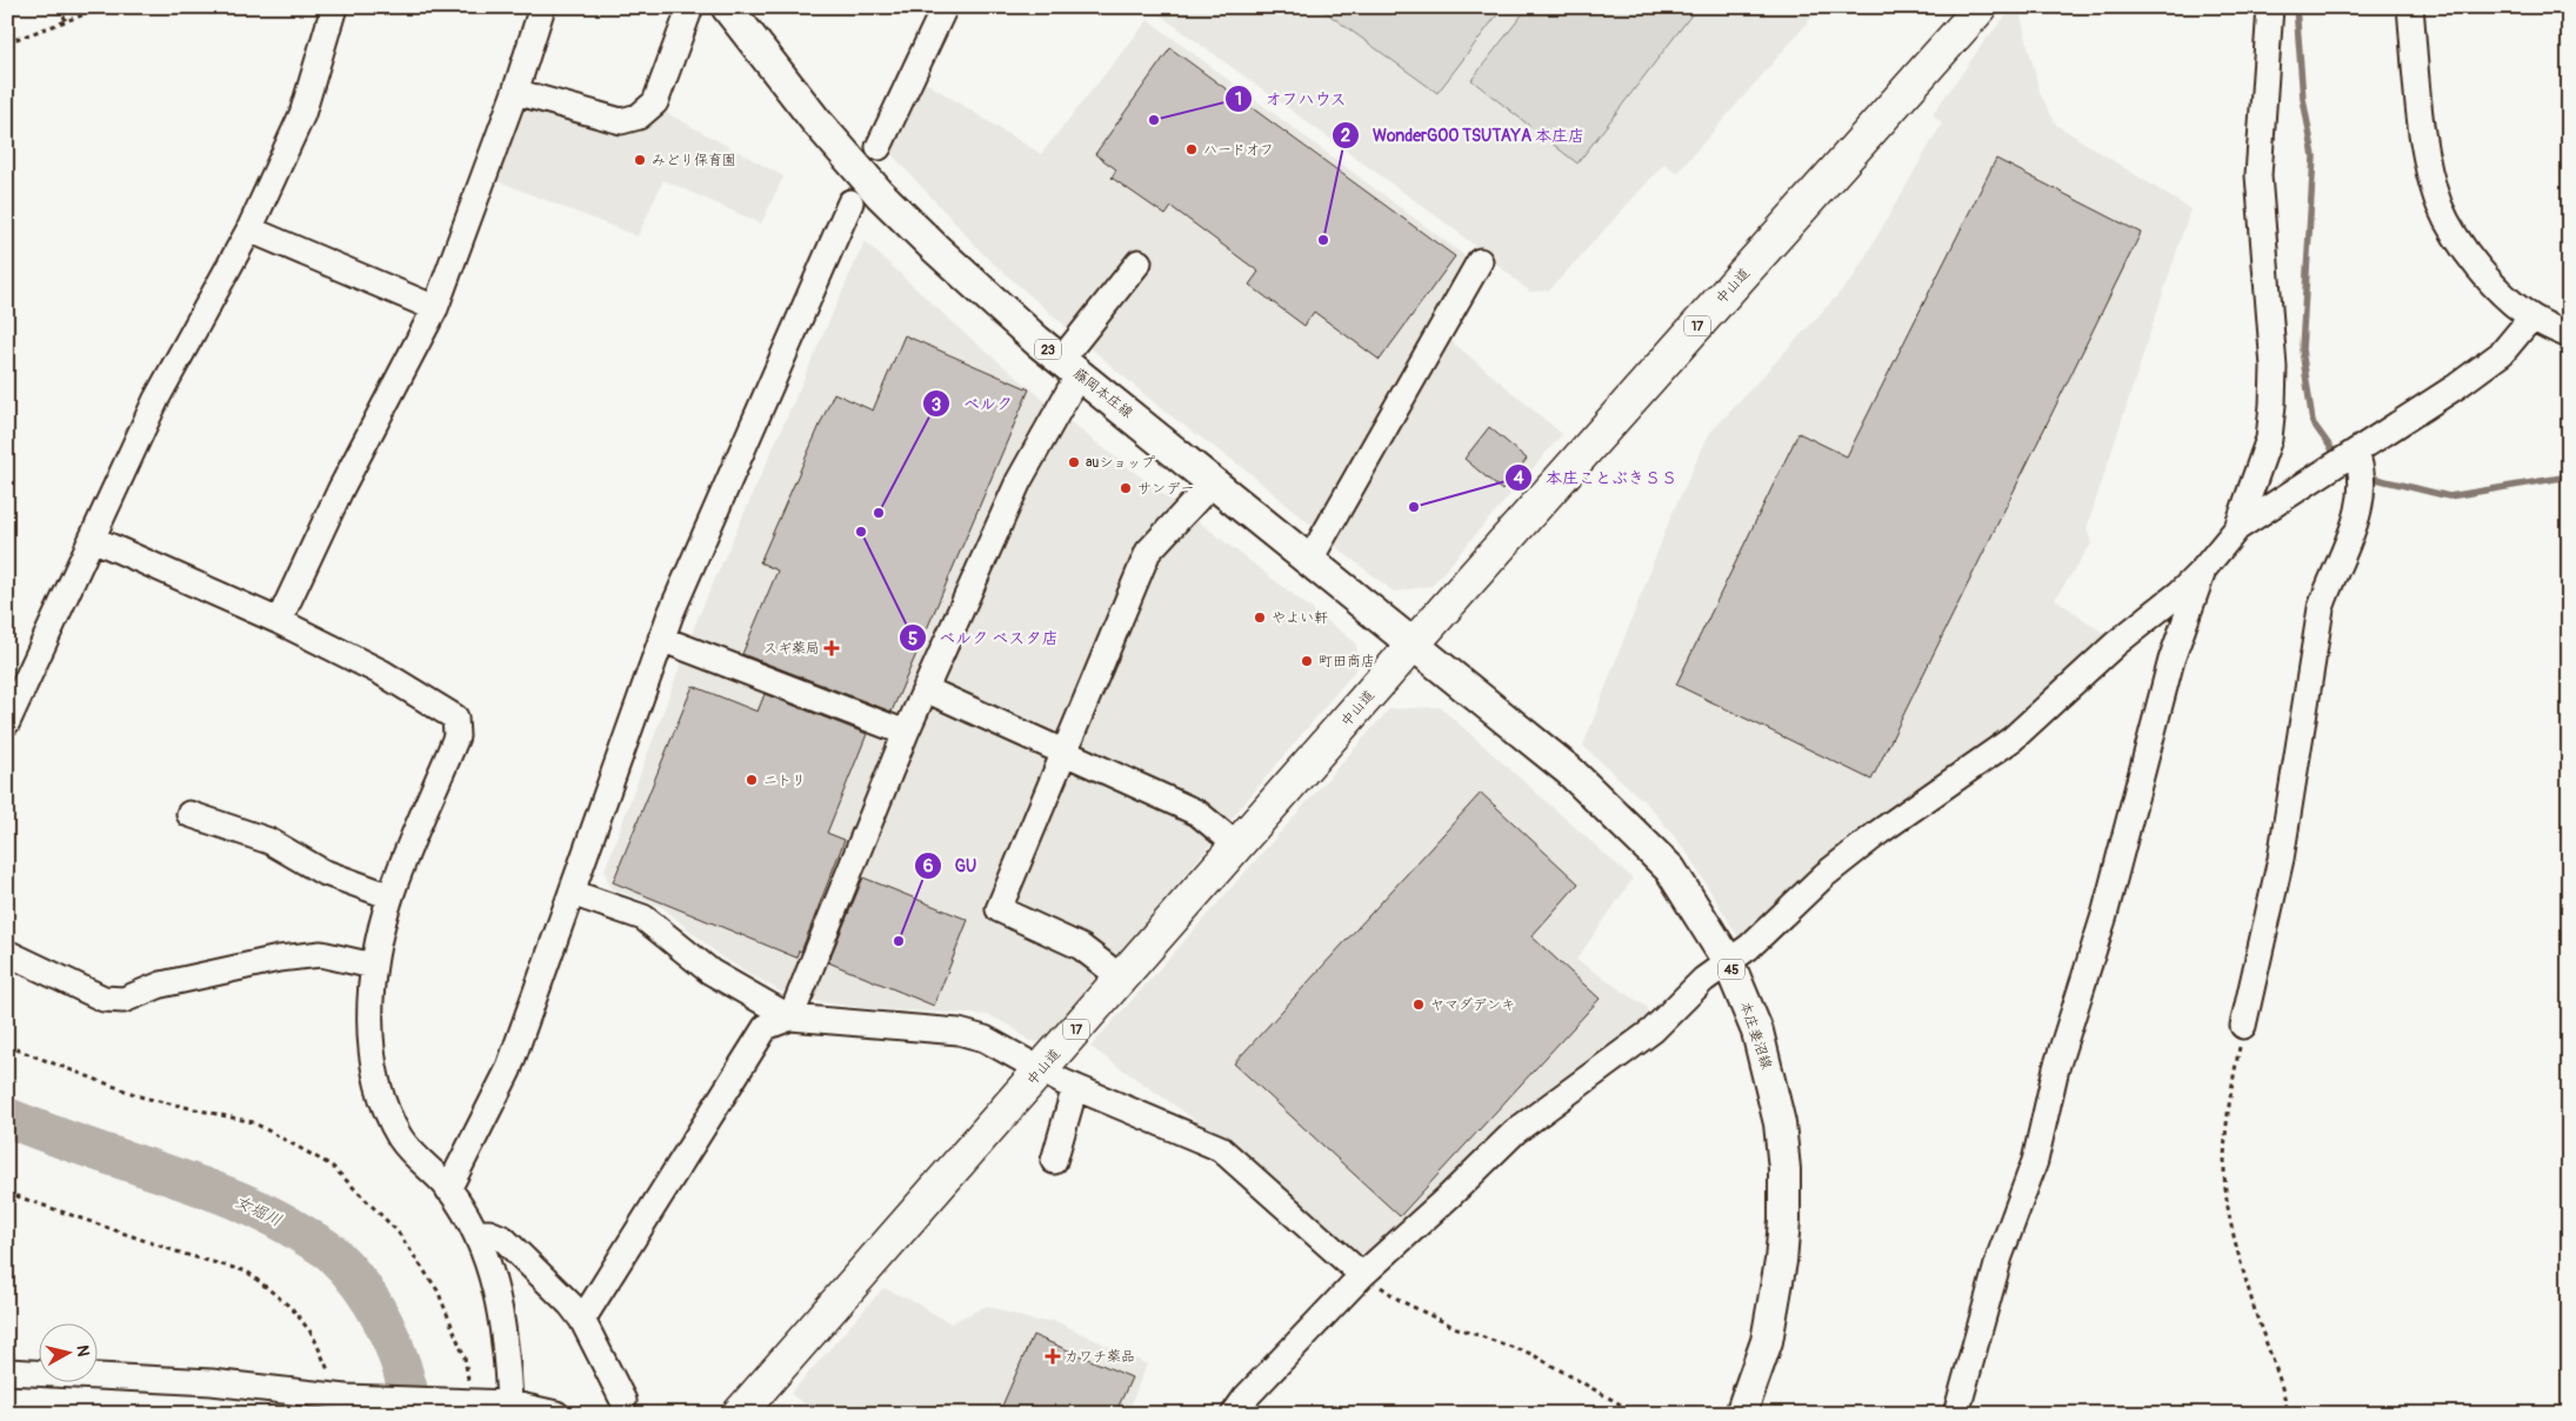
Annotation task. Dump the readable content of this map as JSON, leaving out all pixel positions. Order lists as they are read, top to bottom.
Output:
{
  "streets": {
    "highway": ["中山道", "17"],
    "main road": [
      "23",
      "藤岡本庄線",
      "45",
      "本庄妻沼線"
    ]
  },
  "crossings": [
    ["中山道", "藤岡本庄線"],
    ["中山道", "本庄妻沼線"],
    ["藤岡本庄線", "本庄妻沼線"]
  ],
  "water": ["女堀川"],
  "places": {
    "other": [
      "オフハウス",
      "ハードオフ",
      "みどり保育園",
      "WonderGOO TSUTAYA 本庄店",
      "auショップ",
      "サンデー",
      "本庄ことぶきＳＳ",
      "ベルク",
      "ベルク ベスタ店",
      "やよい軒",
      "町田商店",
      "ニトリ",
      "GU",
      "ヤマダデンキ"
    ],
    "health": ["スギ薬局", "カワチ薬品"]
  },
  "north": "right"
}
